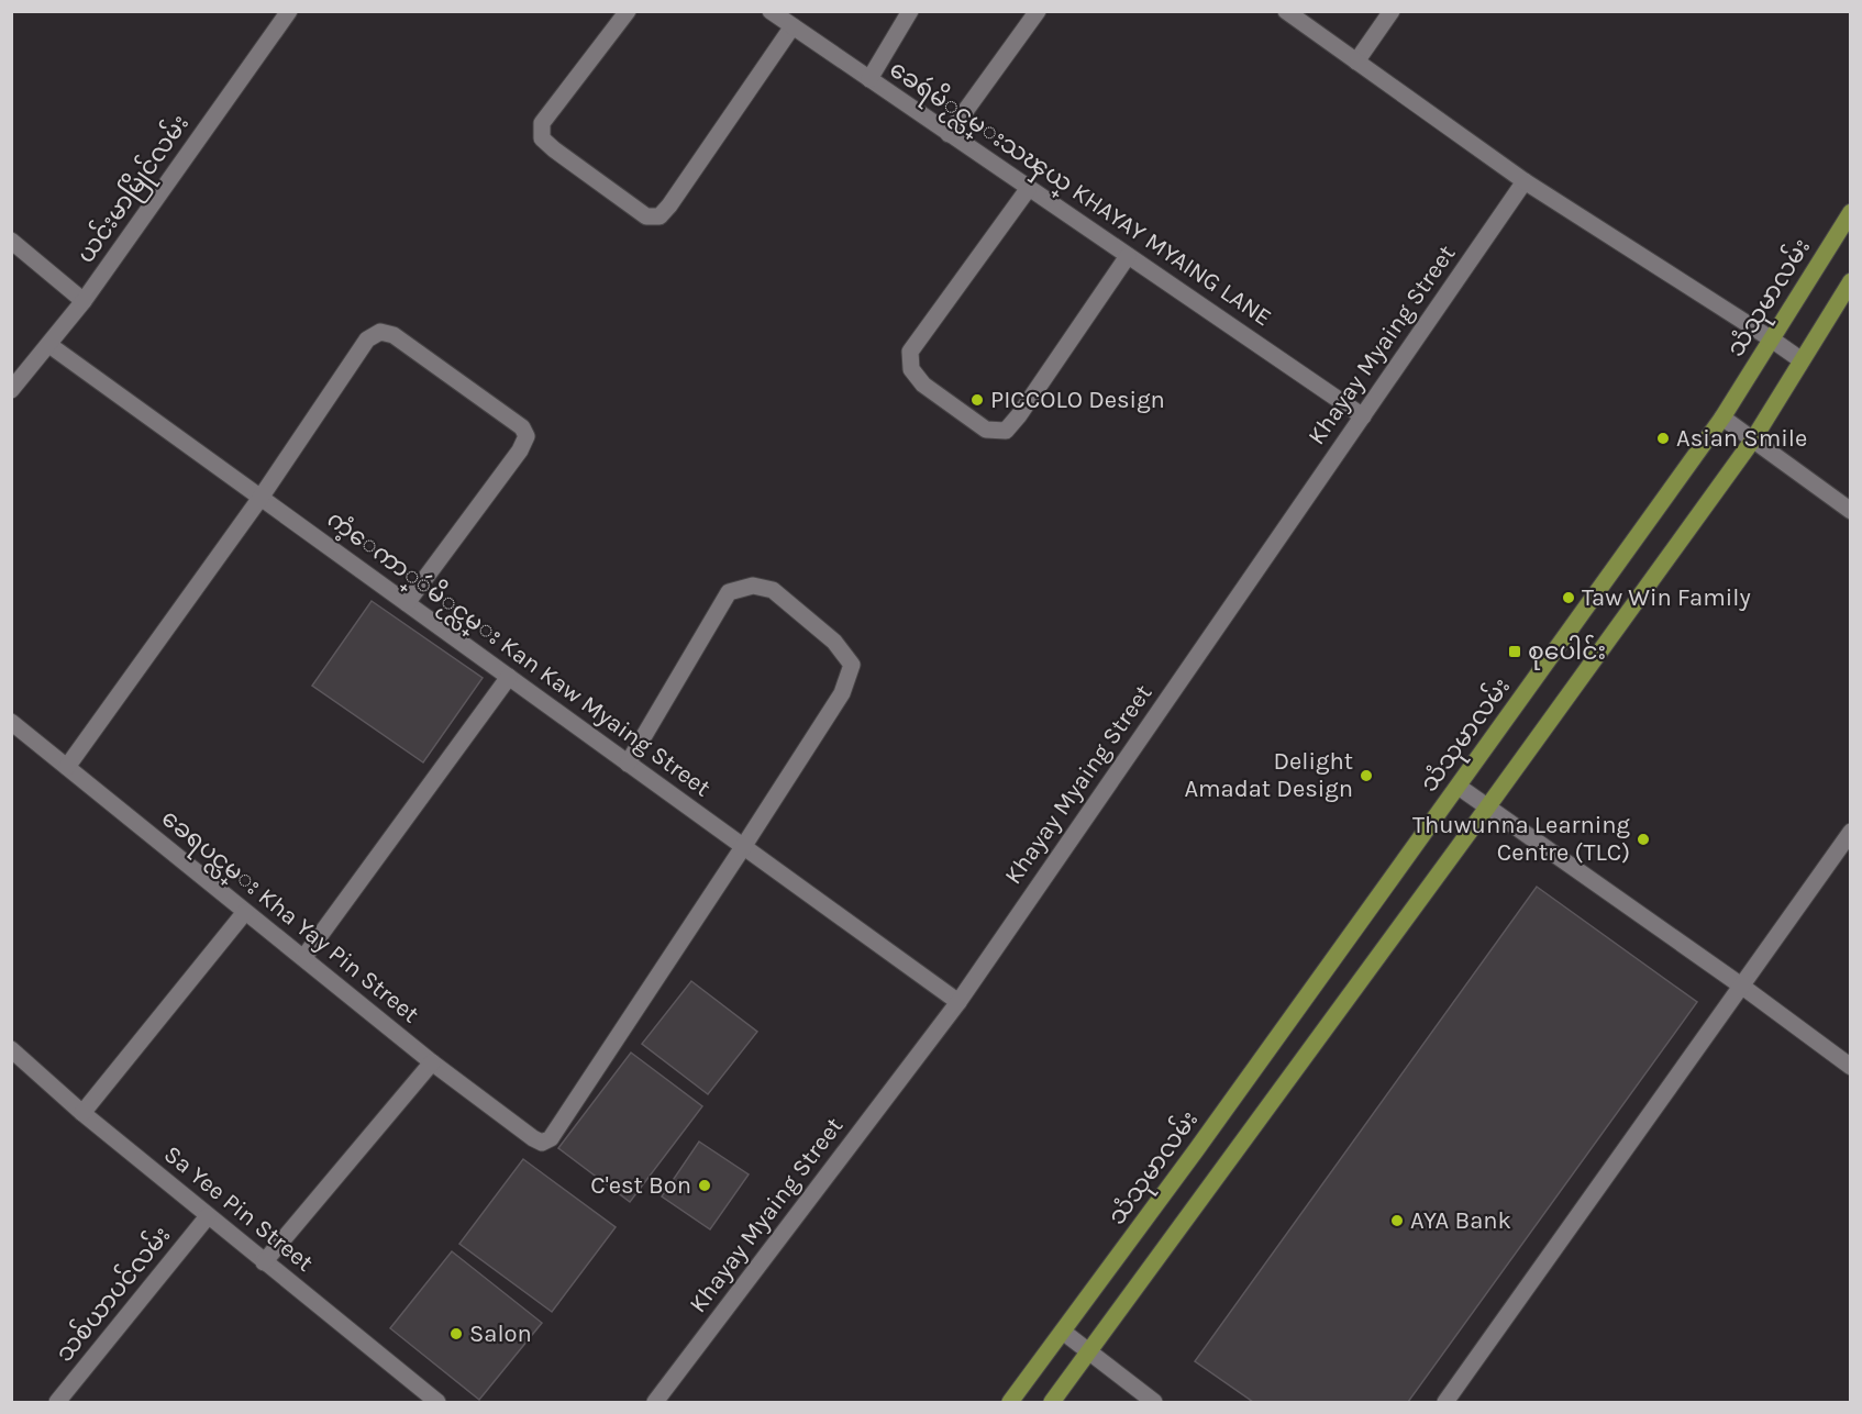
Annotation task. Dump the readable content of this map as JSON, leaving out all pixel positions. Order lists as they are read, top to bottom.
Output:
{
  "streets": {
    "main road": ["သံသုမာလမ်း"],
    "street": [
      "ယင်းမာမြိုင်လမ်း",
      "ခေရဴမိႂင္လမ္းသၾယ္ KHAYAY MYAING LANE",
      "Khayay Myaing Street",
      "ကံ့ေကာ္ဴမိႂင္လမ္း Kan Kaw Myaing Street",
      "ခေရပင္လမ္း Kha Yay Pin Street",
      "Sa Yee Pin Street",
      "သစ်ယာပင်လမ်း"
    ]
  },
  "crossings": [
    ["ယင်းမာမြိုင်လမ်း", "ကံ့ေကာ္ဴမိႂင္လမ္း Kan Kaw Myaing Street"],
    ["ခေရဴမိႂင္လမ္းသၾယ္ KHAYAY MYAING LANE", "Khayay Myaing Street"],
    ["Khayay Myaing Street", "ကံ့ေကာ္ဴမိႂင္လမ္း Kan Kaw Myaing Street"],
    ["ကံ့ေကာ္ဴမိႂင္လမ္း Kan Kaw Myaing Street", "ခေရပင္လမ္း Kha Yay Pin Street"],
    ["Sa Yee Pin Street", "သစ်ယာပင်လမ်း"]
  ],
  "places": {
    "other": [
      "PICCOLO Design",
      "Asian Smile",
      "Taw Win Family",
      "Delight Amadat Design",
      "Thuwunna Learning Centre (TLC)",
      "C'est Bon",
      "AYA Bank",
      "Salon"
    ],
    "transit": ["စုပေါင်း"]
  }
}
